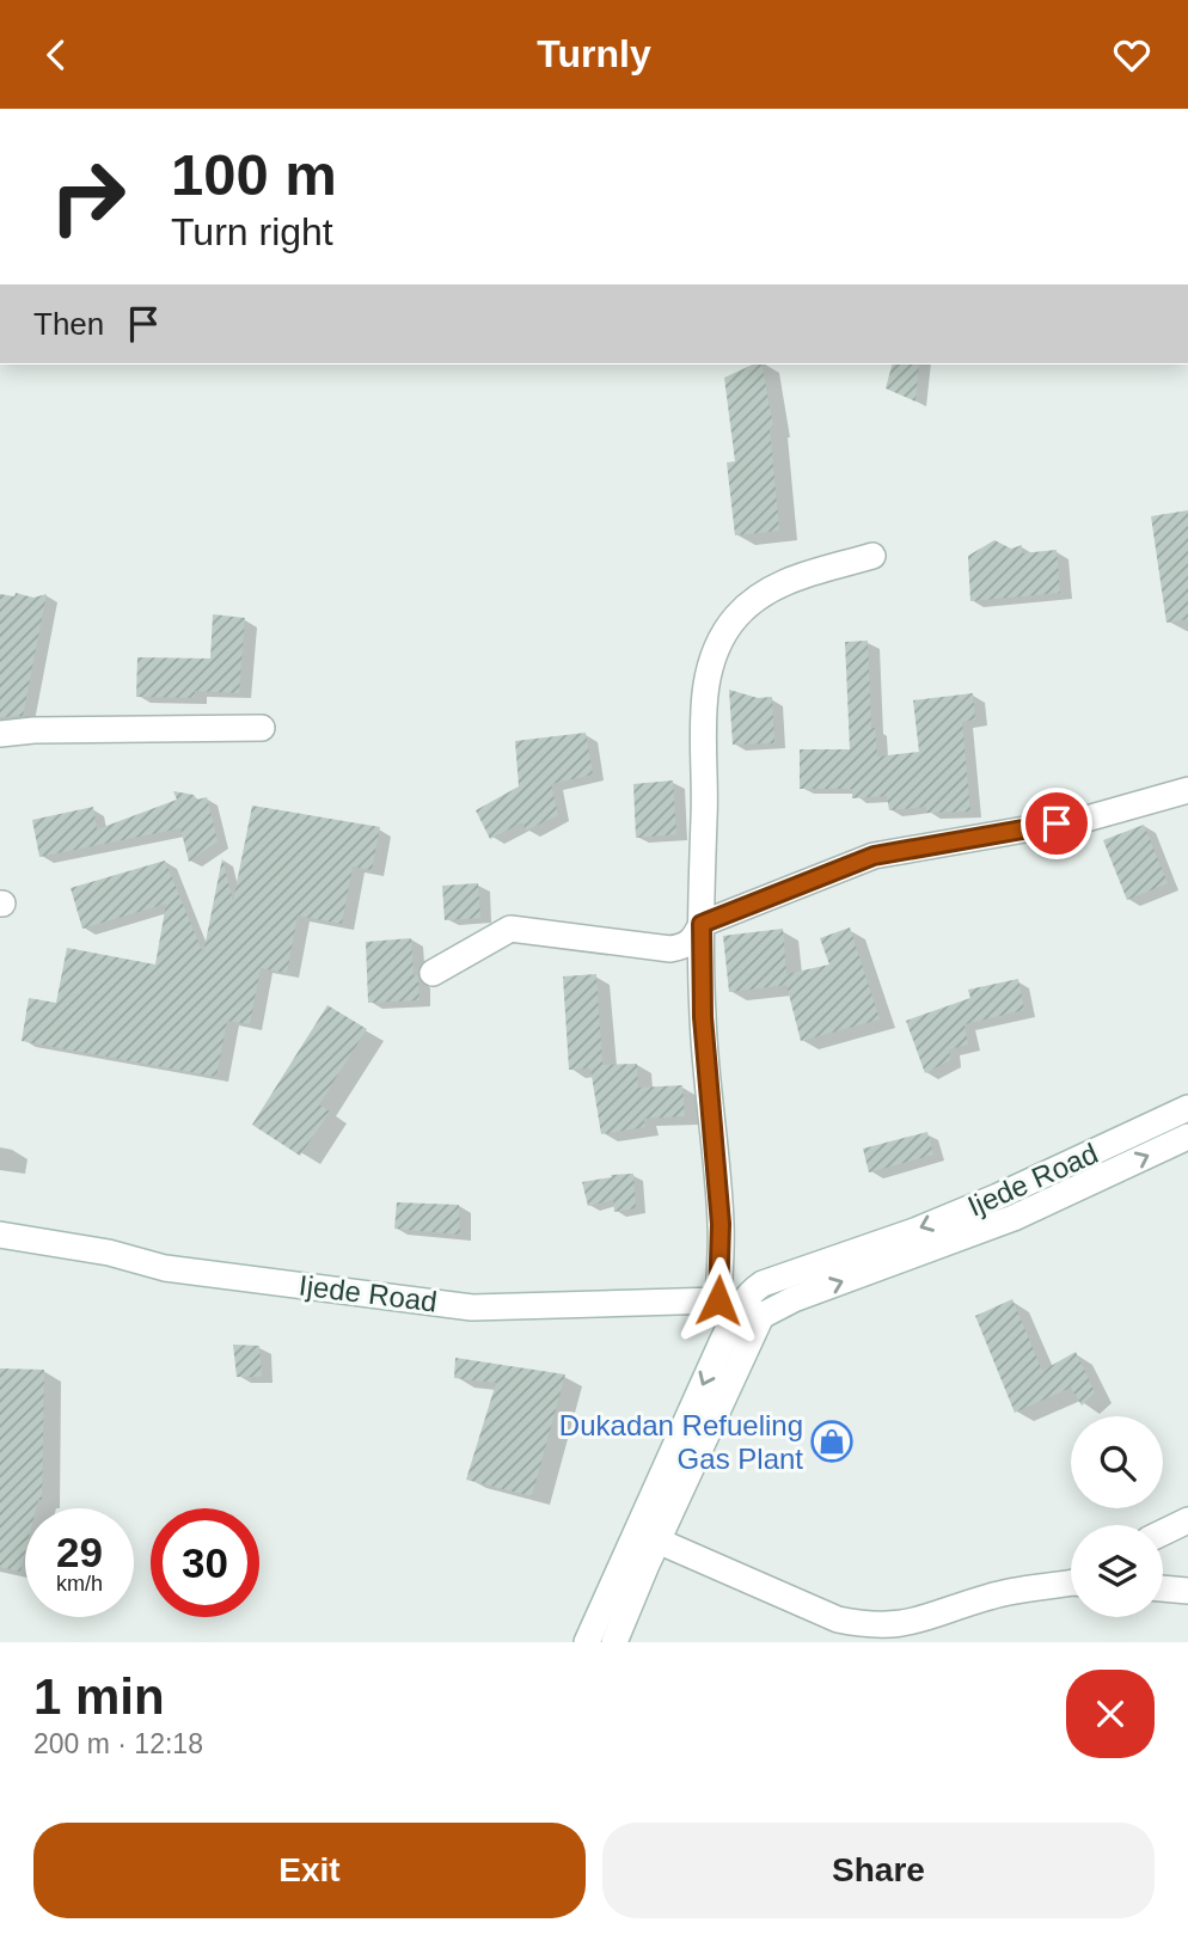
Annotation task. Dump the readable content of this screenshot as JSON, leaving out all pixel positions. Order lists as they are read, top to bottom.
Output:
{
  "streets": {
    "street": ["Ijede Road"]
  },
  "places": {
    "shop": ["Dukadan Refueling Gas Plant"]
  },
  "page": {
    "header": "Turnly",
    "turn": ["100 m", "Turn right"],
    "then": "Then",
    "speed": "29 km/h",
    "limit": "30",
    "heading": ["1 min", "200 m · 12:18"],
    "buttons": ["Exit", "Share"]
  }
}
